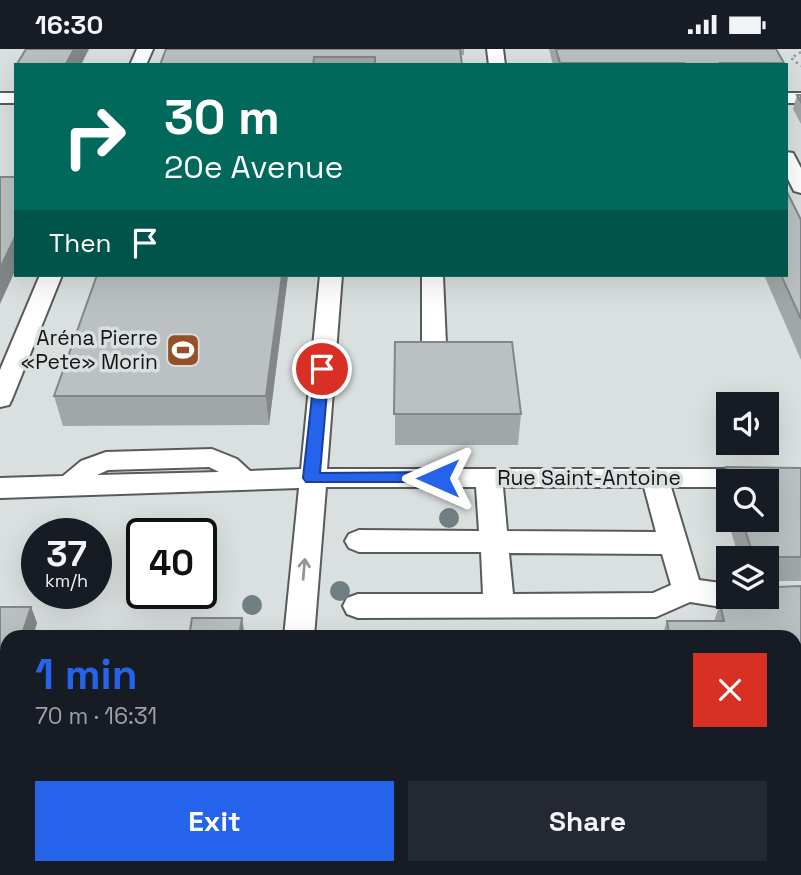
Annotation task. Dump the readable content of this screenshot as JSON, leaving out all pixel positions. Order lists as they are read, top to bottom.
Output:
{
  "streets": {
    "street": ["Rue Saint-Antoine"]
  },
  "places": {
    "sports": ["Aréna Pierre «Pete» Morin"]
  },
  "page": {
    "status": "16:30",
    "turn": ["30 m", "20e Avenue"],
    "then": "Then",
    "speed": "37 km/h",
    "limit": "40",
    "heading": ["1 min", "70 m · 16:31"],
    "buttons": ["Exit", "Share"]
  }
}
